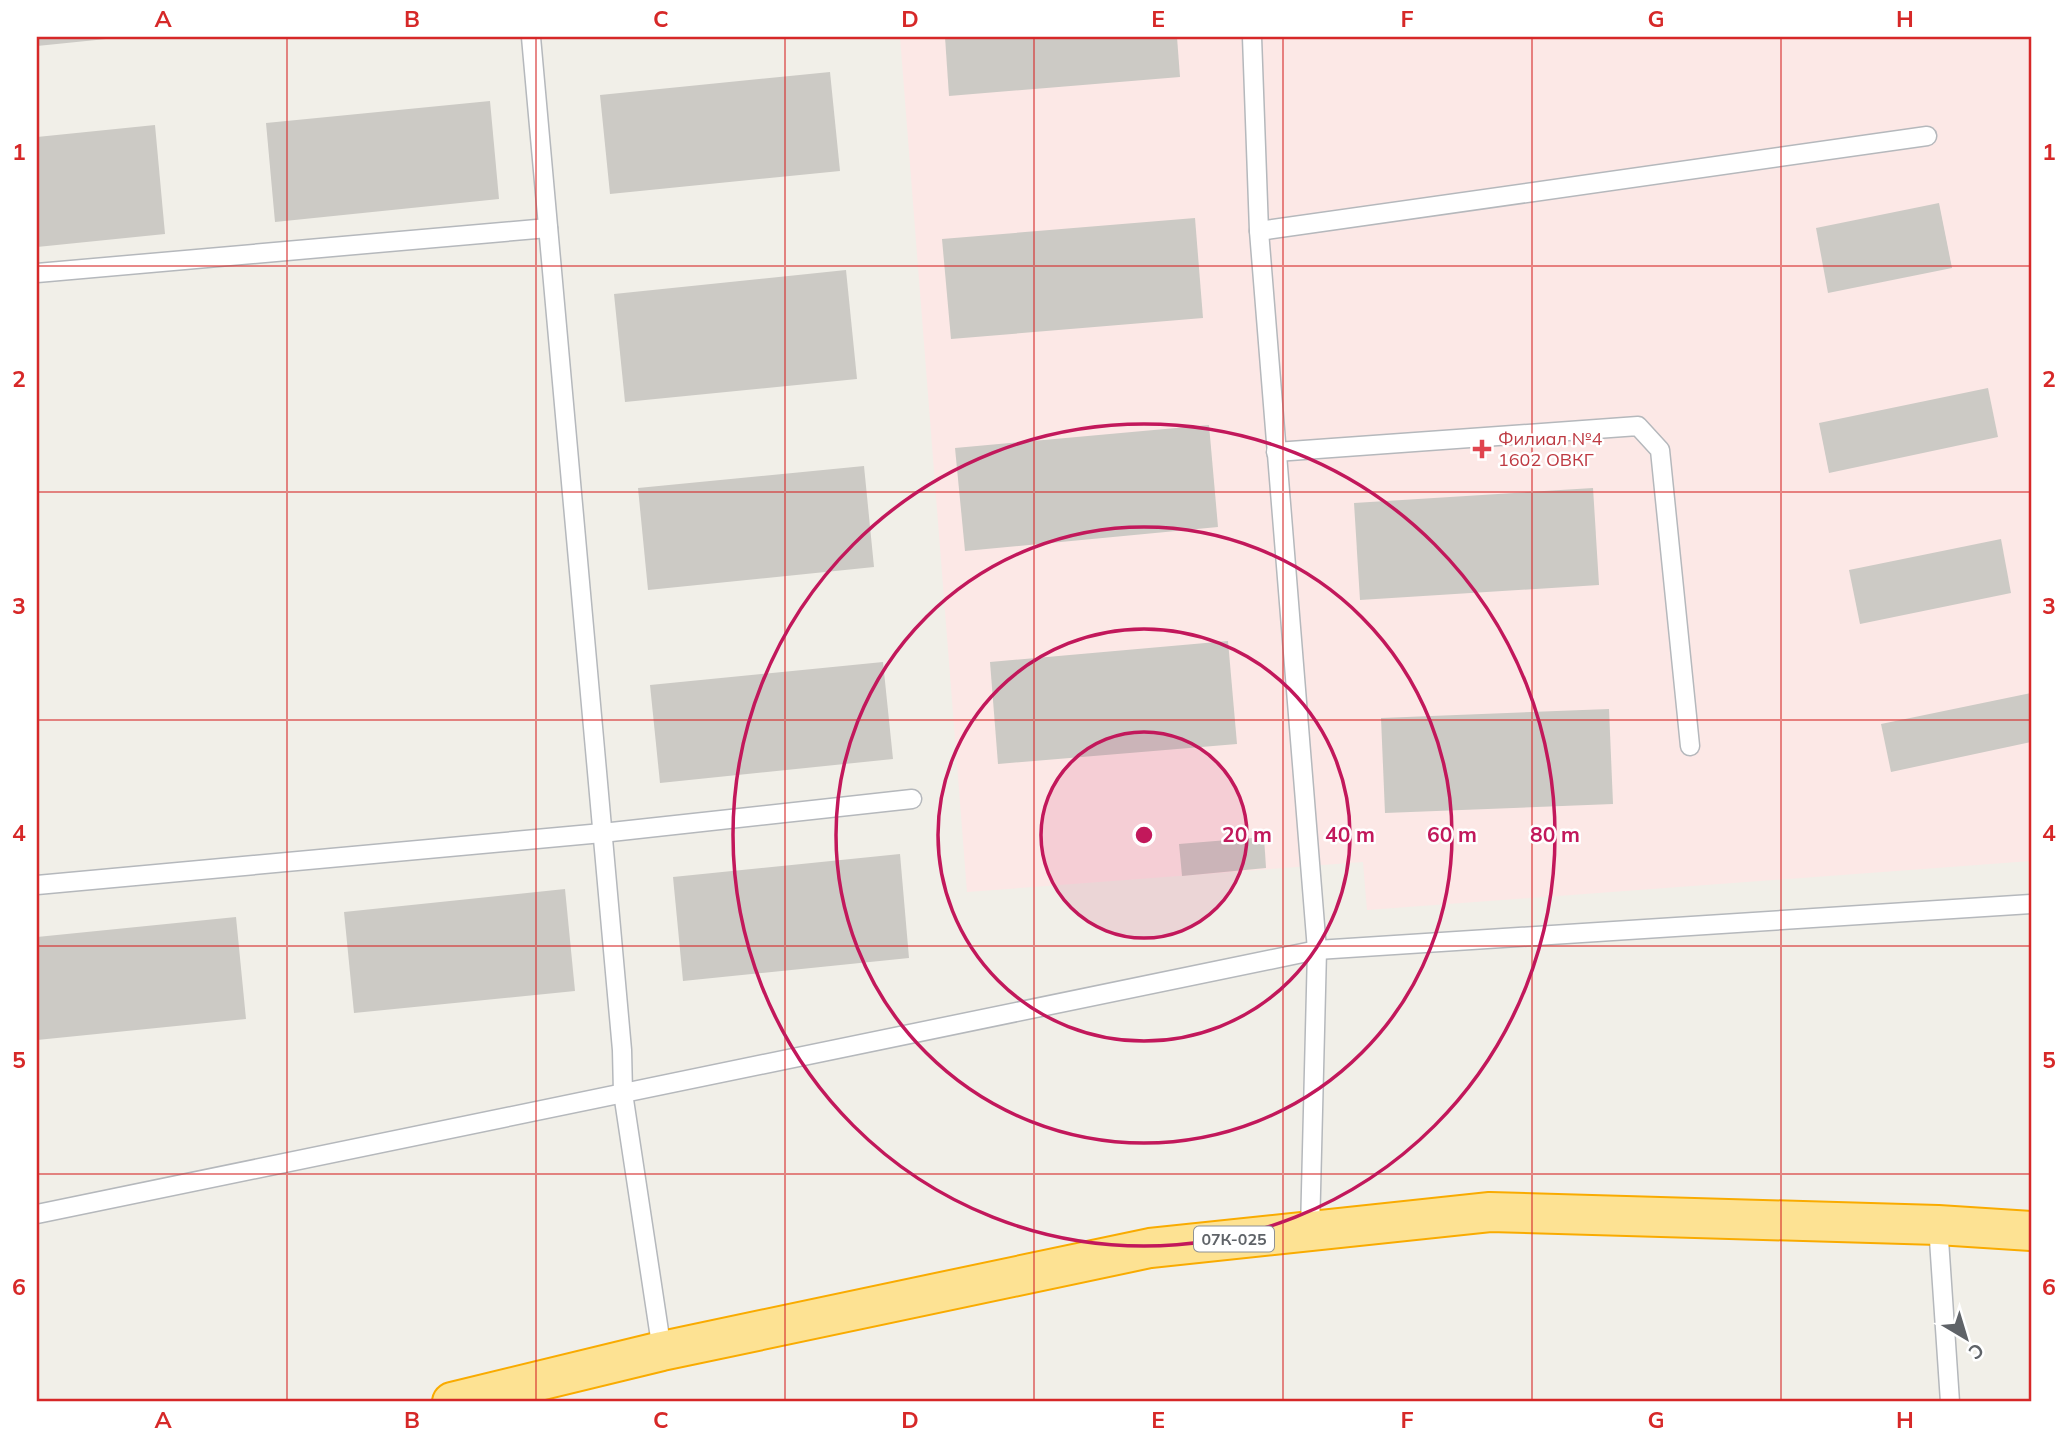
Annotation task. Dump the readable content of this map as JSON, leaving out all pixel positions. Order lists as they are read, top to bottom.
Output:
{
  "streets": {
    "highway": ["07К-025"]
  },
  "places": {
    "health": ["Филиал №4 1602 ОВКГ"]
  },
  "north": "bottom right",
  "grid": {
    "columns": [
      "A",
      "B",
      "C",
      "D",
      "E",
      "F",
      "G",
      "H"
    ],
    "rows": [
      "1",
      "2",
      "3",
      "4",
      "5",
      "6"
    ]
  },
  "rings": [
    "20 m",
    "40 m",
    "60 m",
    "80 m"
  ]
}
